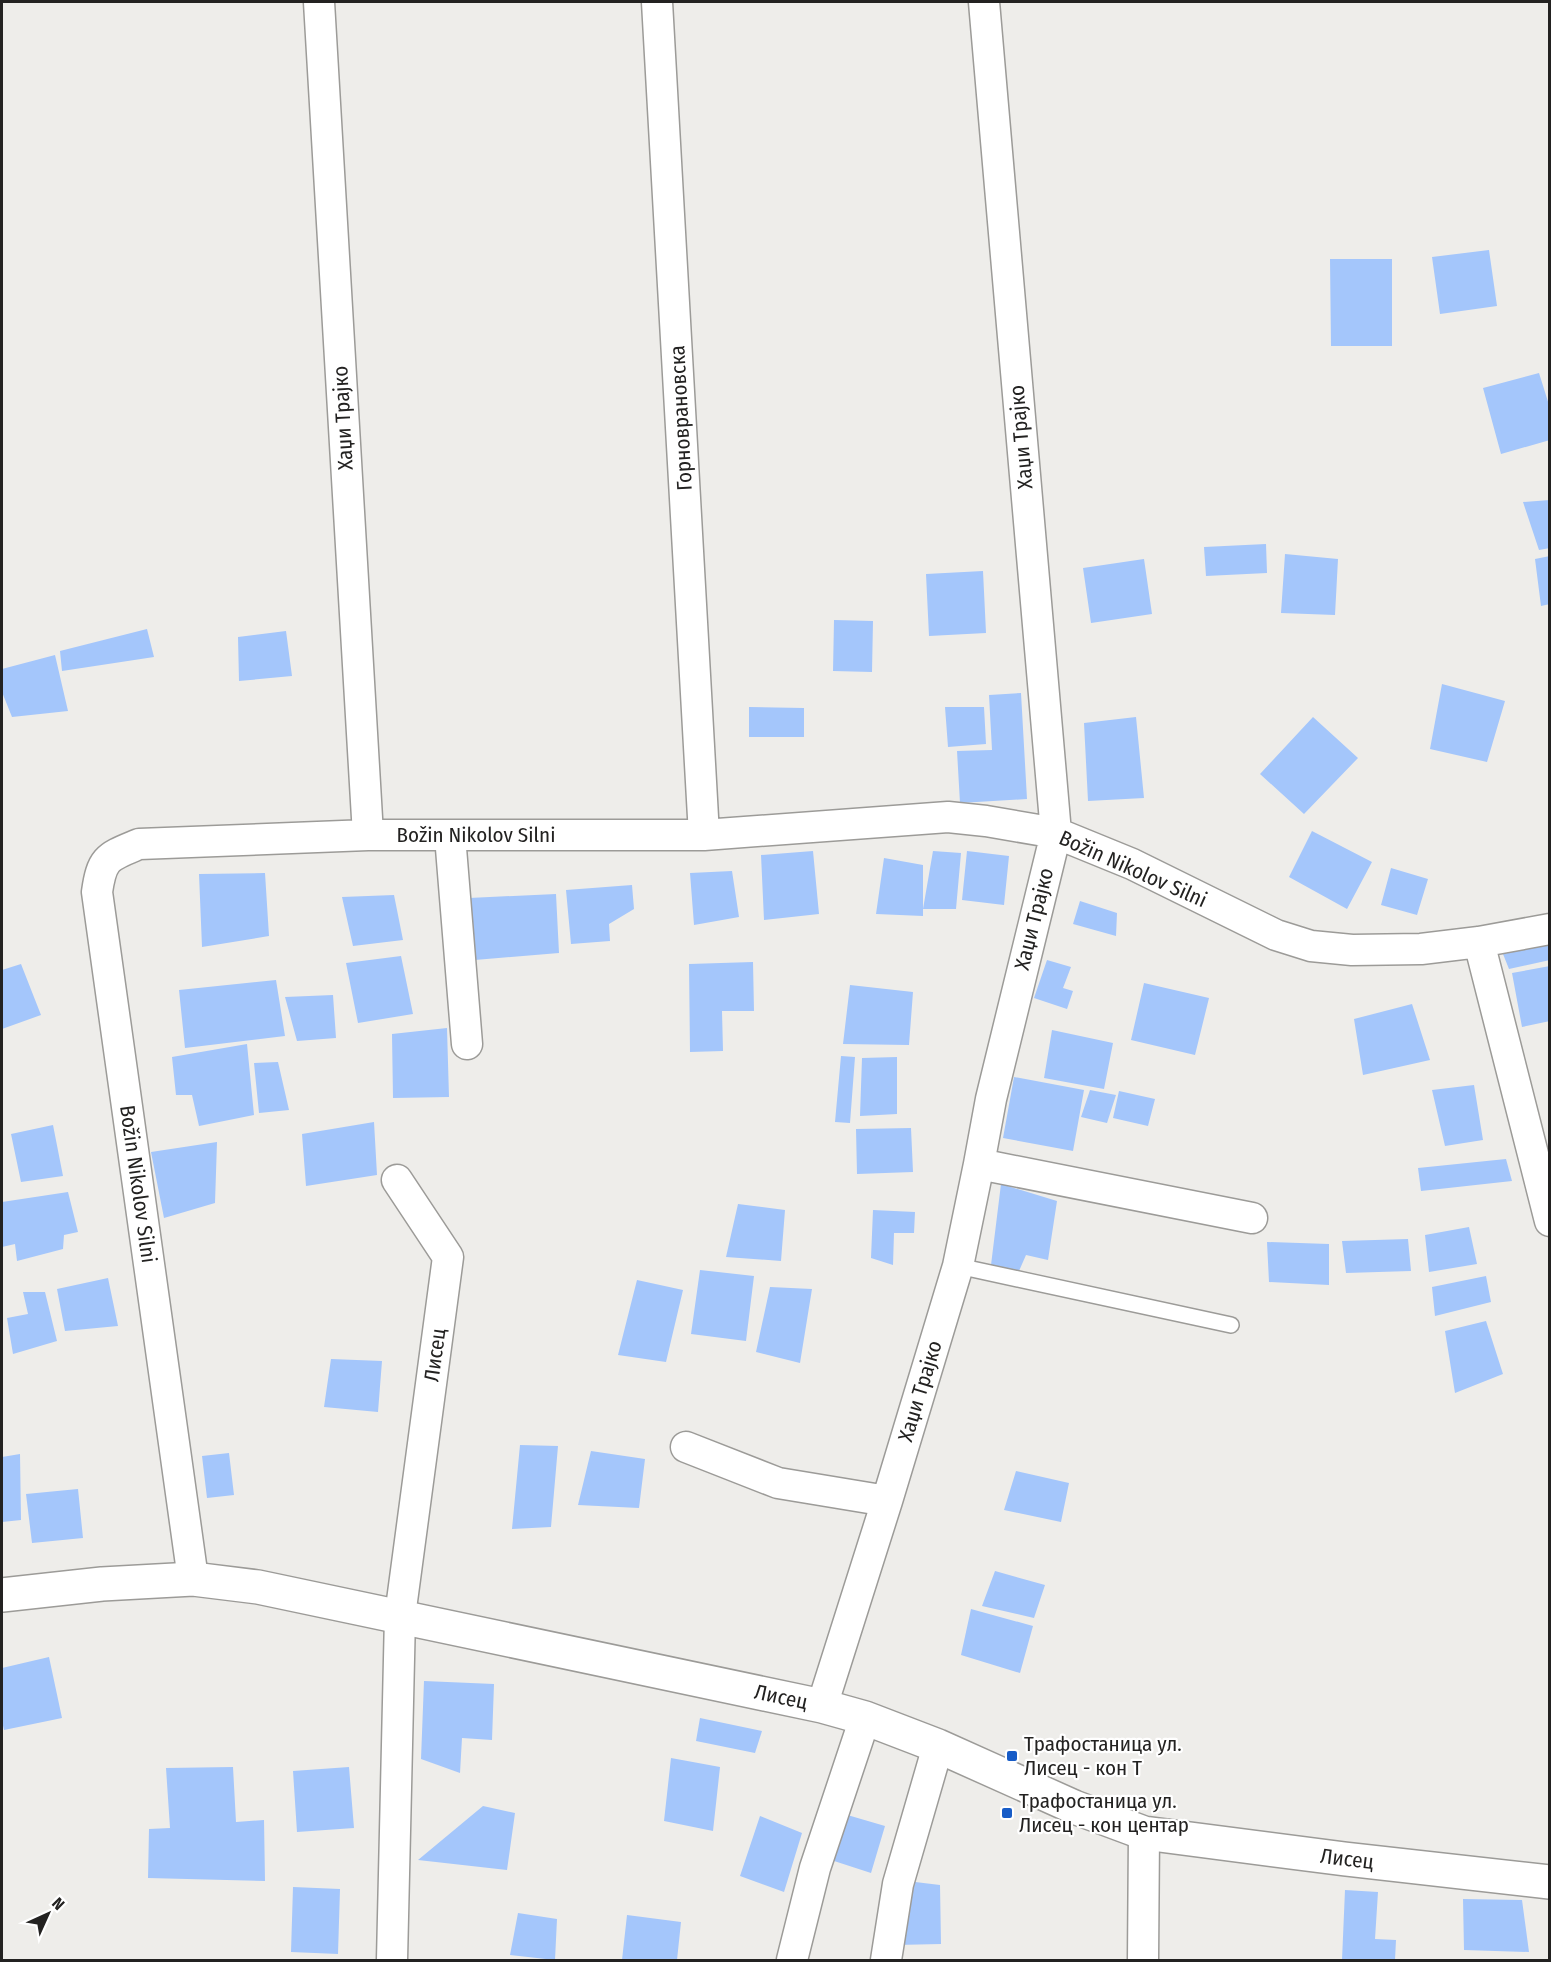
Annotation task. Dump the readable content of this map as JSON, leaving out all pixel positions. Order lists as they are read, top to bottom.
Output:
{
  "streets": {
    "street": [
      "Хаџи Трајко",
      "Горноврановска",
      "Božin Nikolov Silni",
      "Лисец"
    ]
  },
  "crossings": [
    ["Хаџи Трајко", "Božin Nikolov Silni"],
    ["Хаџи Трајко", "Лисец"],
    ["Горноврановска", "Božin Nikolov Silni"],
    ["Božin Nikolov Silni", "Лисец"]
  ],
  "places": {
    "transit": ["Трафостаница ул. Лисец - кон Т", "Трафостаница ул. Лисец - кон центар"]
  },
  "north": "top right"
}
